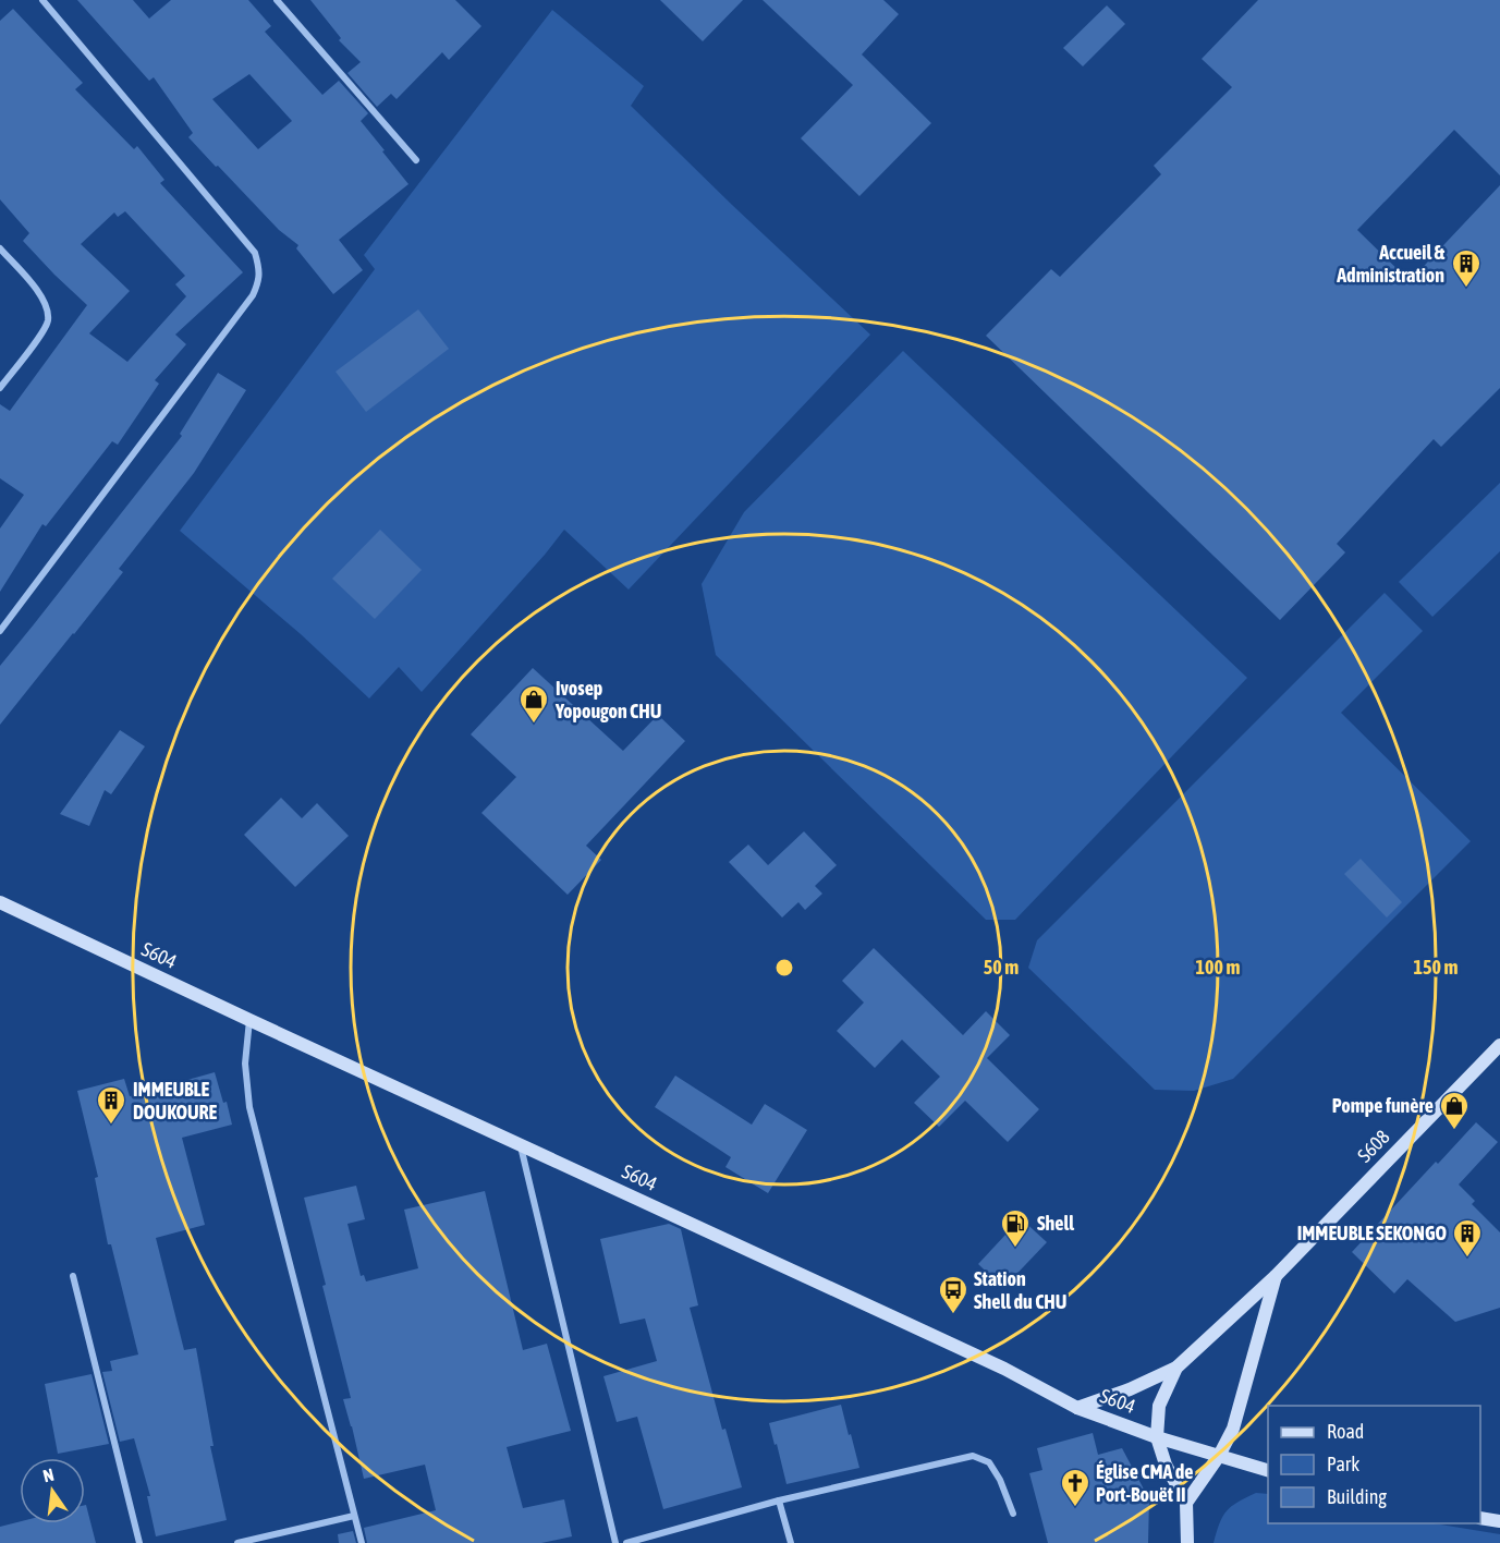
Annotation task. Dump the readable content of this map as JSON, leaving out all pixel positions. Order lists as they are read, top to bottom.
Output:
{
  "streets": {
    "street": ["S604", "S608"]
  },
  "crossings": [
    ["S604", "S608"]
  ],
  "places": {
    "building": ["Accueil & Administration", "IMMEUBLE DOUKOURE", "IMMEUBLE SEKONGO"],
    "shop": ["Ivosep Yopougon CHU", "Pompe funère"],
    "fuel station": ["Shell"],
    "bus stop": ["Station Shell du CHU"],
    "church": ["Église CMA de Port-Bouët II"]
  },
  "legend": ["Road", "Park", "Building"],
  "north": "top",
  "rings": ["50 m", "100 m", "150 m"]
}
